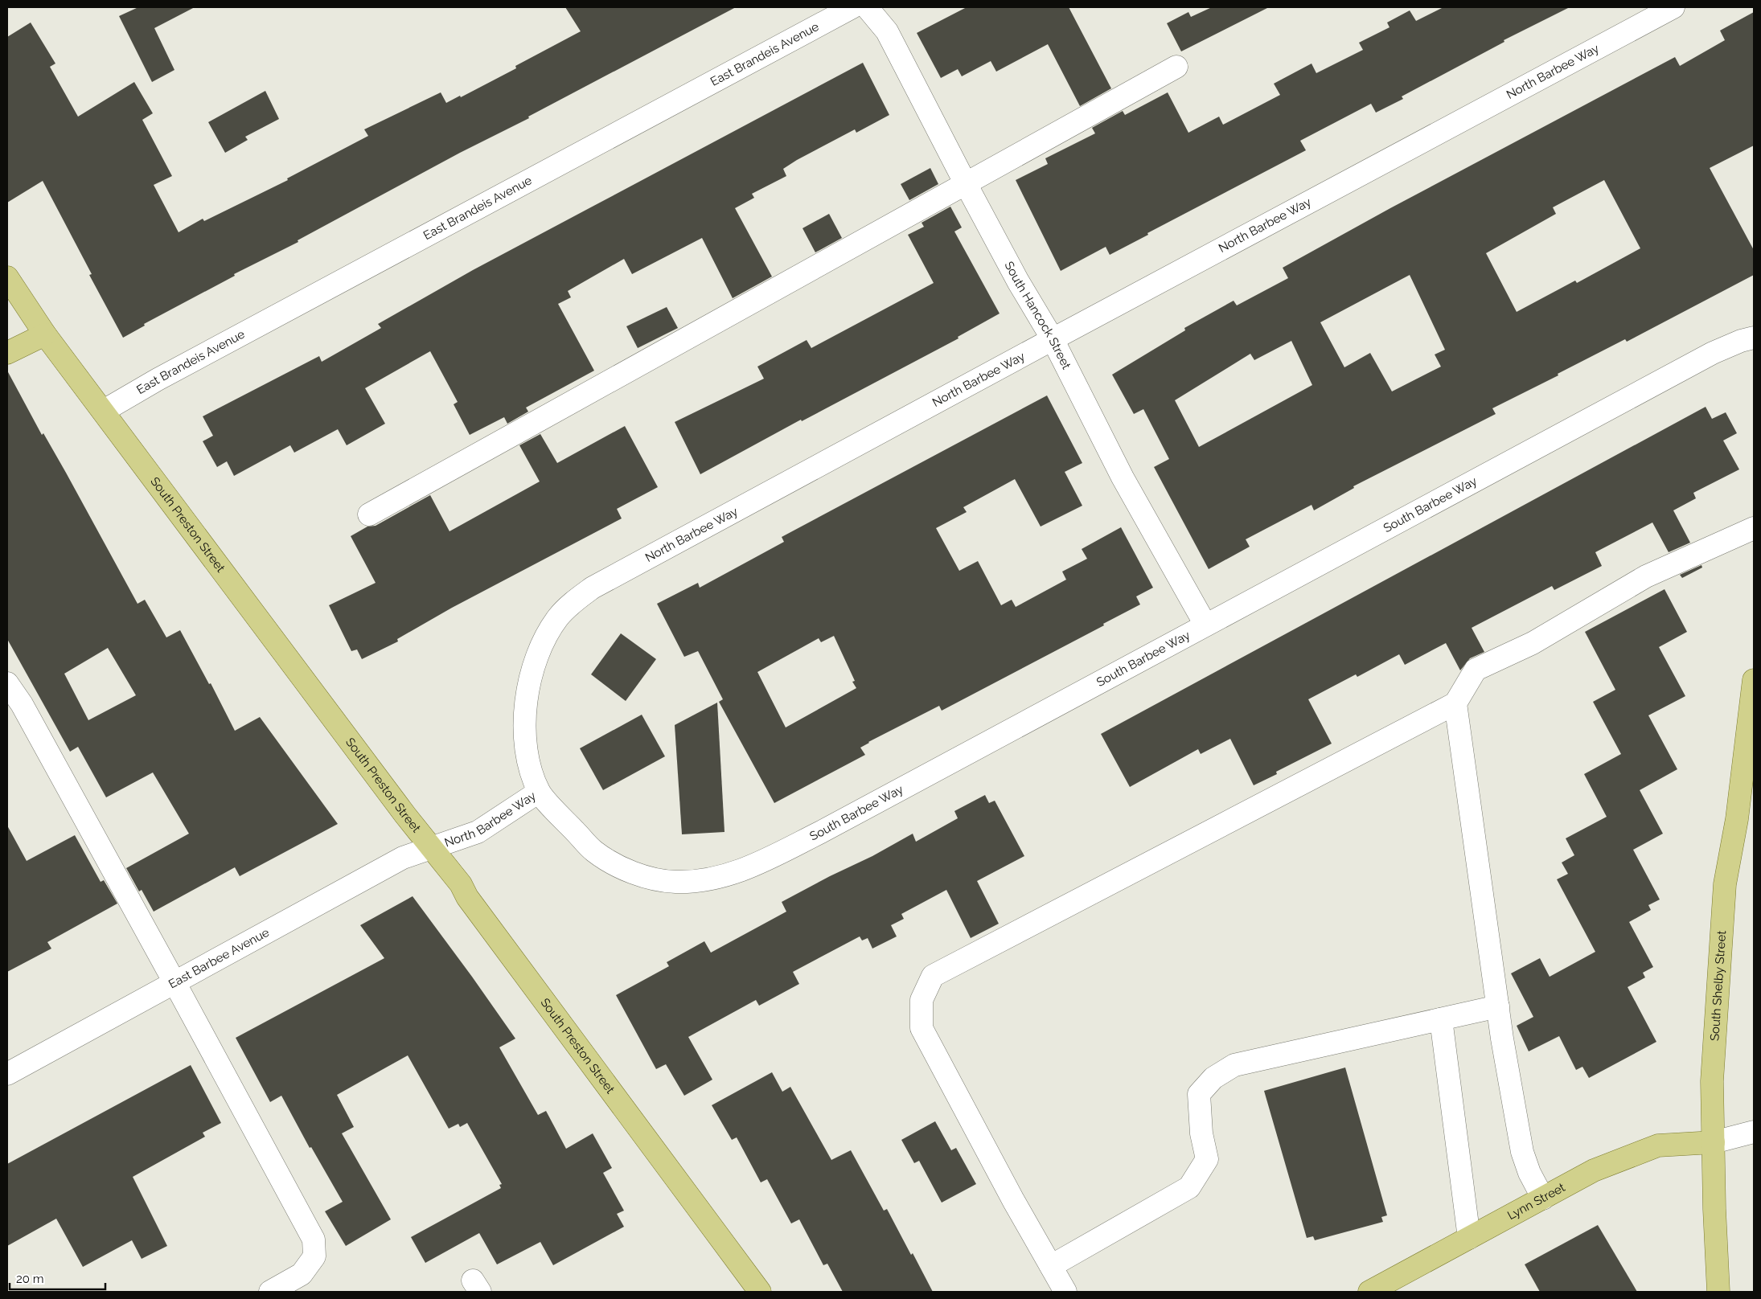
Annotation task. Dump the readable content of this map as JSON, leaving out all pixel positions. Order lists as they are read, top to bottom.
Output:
{
  "streets": {
    "main road": ["South Preston Street", "South Shelby Street", "Lynn Street"],
    "street": [
      "East Brandeis Avenue",
      "North Barbee Way",
      "South Hancock Street",
      "South Barbee Way",
      "East Barbee Avenue"
    ]
  },
  "crossings": [
    ["East Brandeis Avenue", "South Preston Street"],
    ["North Barbee Way", "South Hancock Street"],
    ["North Barbee Way", "South Barbee Way"],
    ["North Barbee Way", "South Preston Street"],
    ["North Barbee Way", "East Barbee Avenue"],
    ["South Hancock Street", "South Barbee Way"],
    ["South Preston Street", "East Barbee Avenue"],
    ["South Shelby Street", "Lynn Street"]
  ],
  "scale_bar": "20 m"
}
